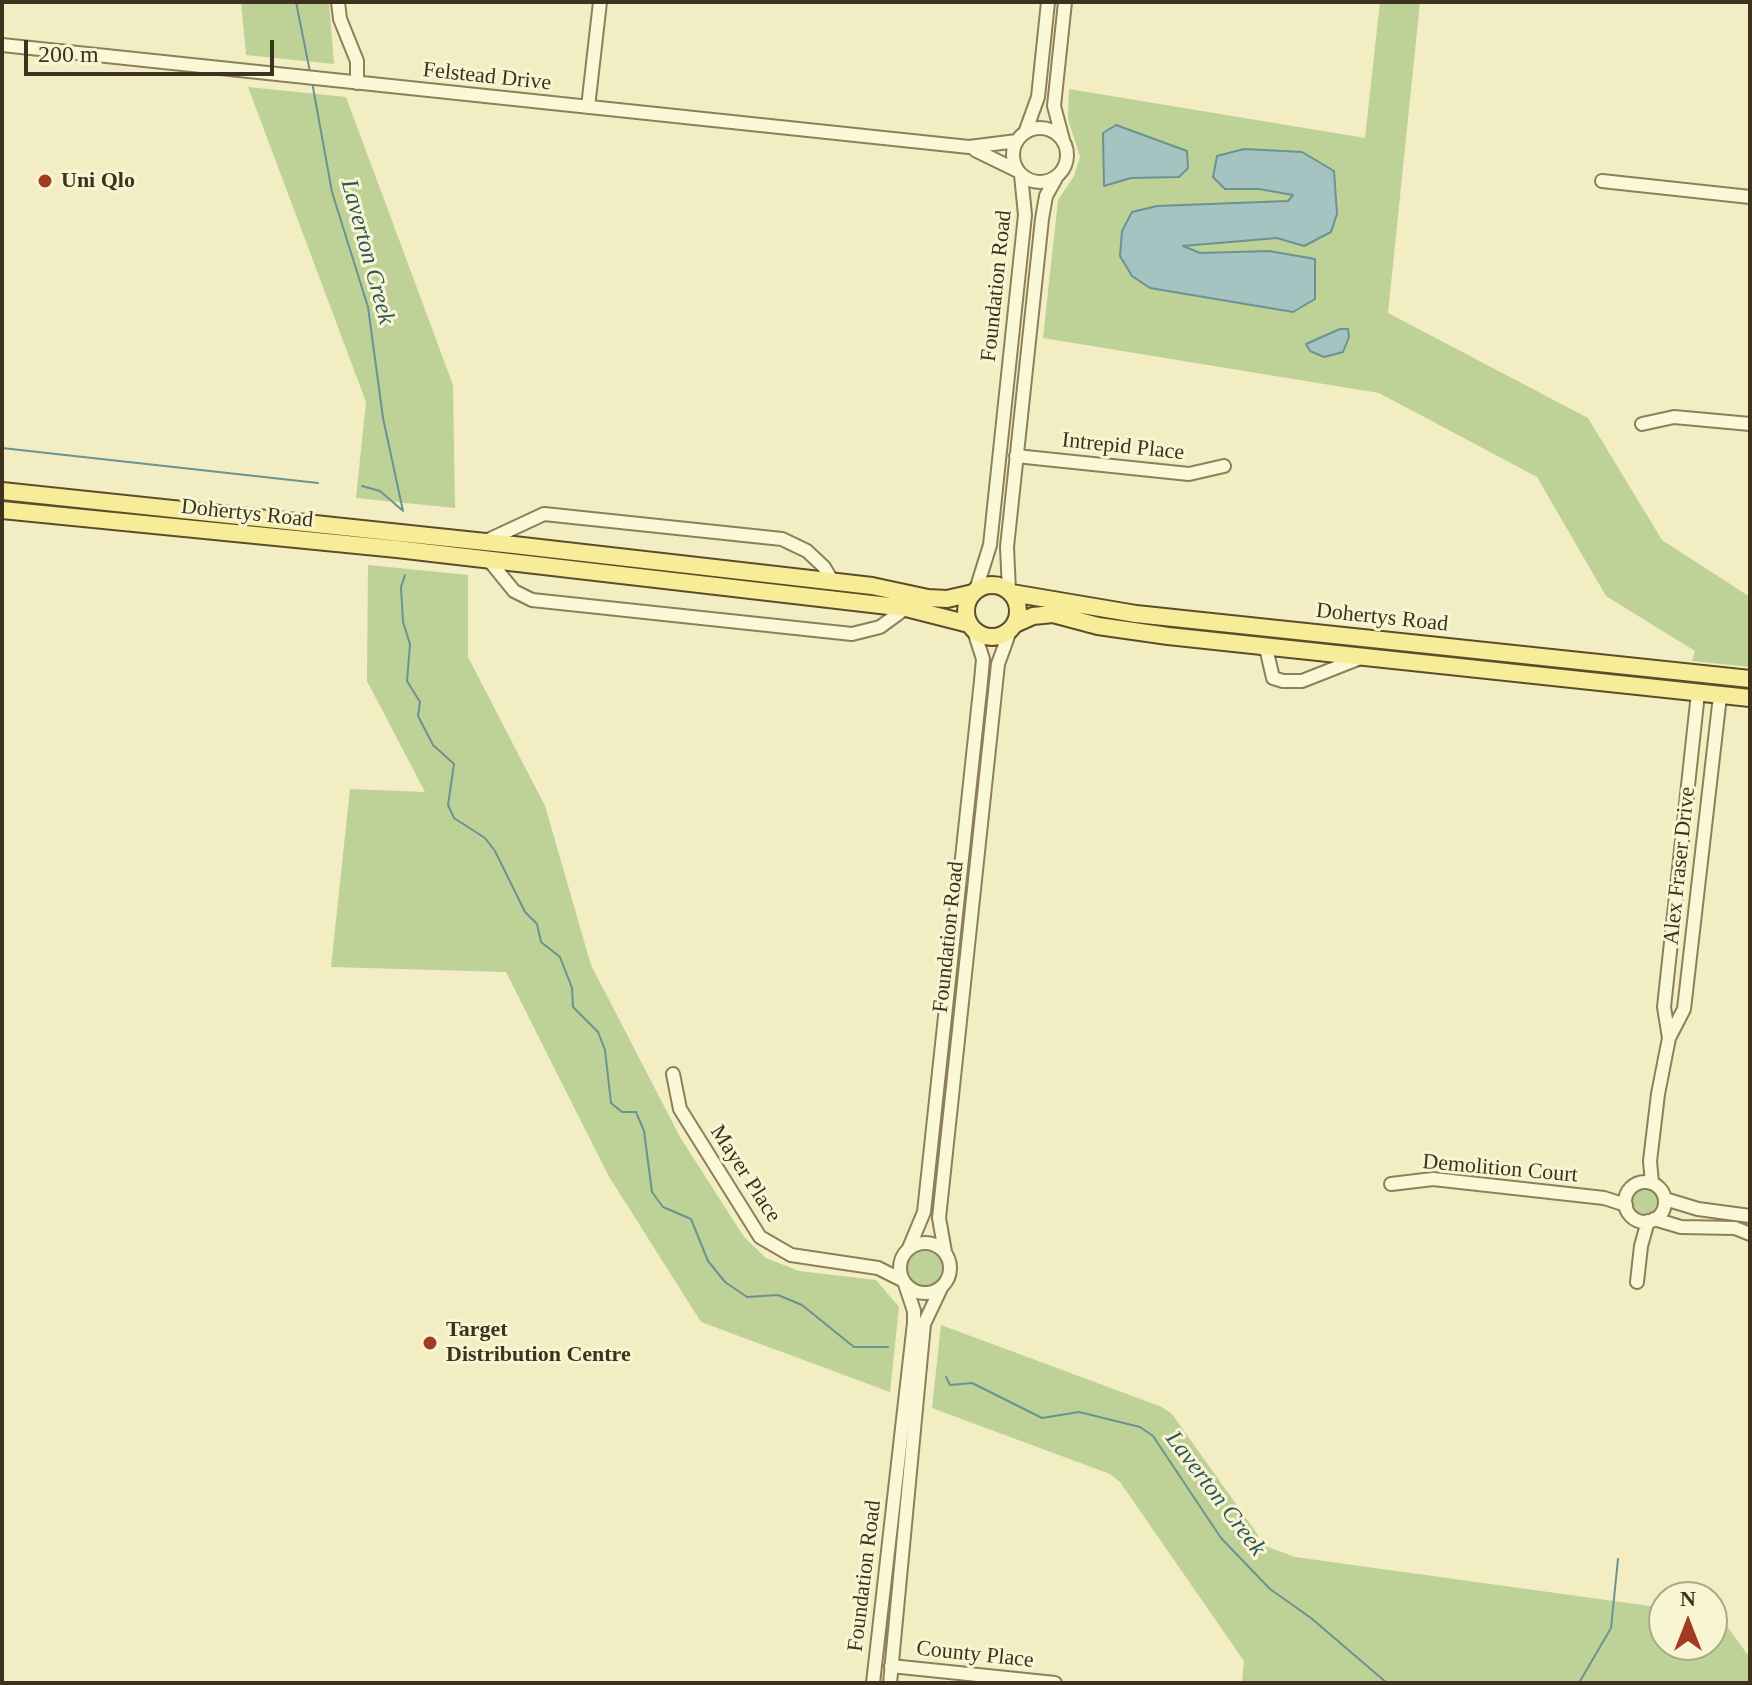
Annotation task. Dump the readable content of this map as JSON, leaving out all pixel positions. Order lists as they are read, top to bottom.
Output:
{
  "streets": {
    "main road": ["Dohertys Road"],
    "street": [
      "Felstead Drive",
      "Foundation Road",
      "Intrepid Place",
      "Alex Fraser Drive",
      "Demolition Court",
      "Mayer Place",
      "County Place"
    ]
  },
  "crossings": [
    ["Felstead Drive", "Foundation Road"],
    ["Foundation Road", "Intrepid Place"],
    ["Foundation Road", "Dohertys Road"],
    ["Foundation Road", "Mayer Place"],
    ["Foundation Road", "County Place"],
    ["Dohertys Road", "Alex Fraser Drive"]
  ],
  "water": ["Laverton Creek"],
  "places": ["Uni Qlo", "Target Distribution Centre"],
  "scale_bar": "200 m",
  "north": "top"
}
